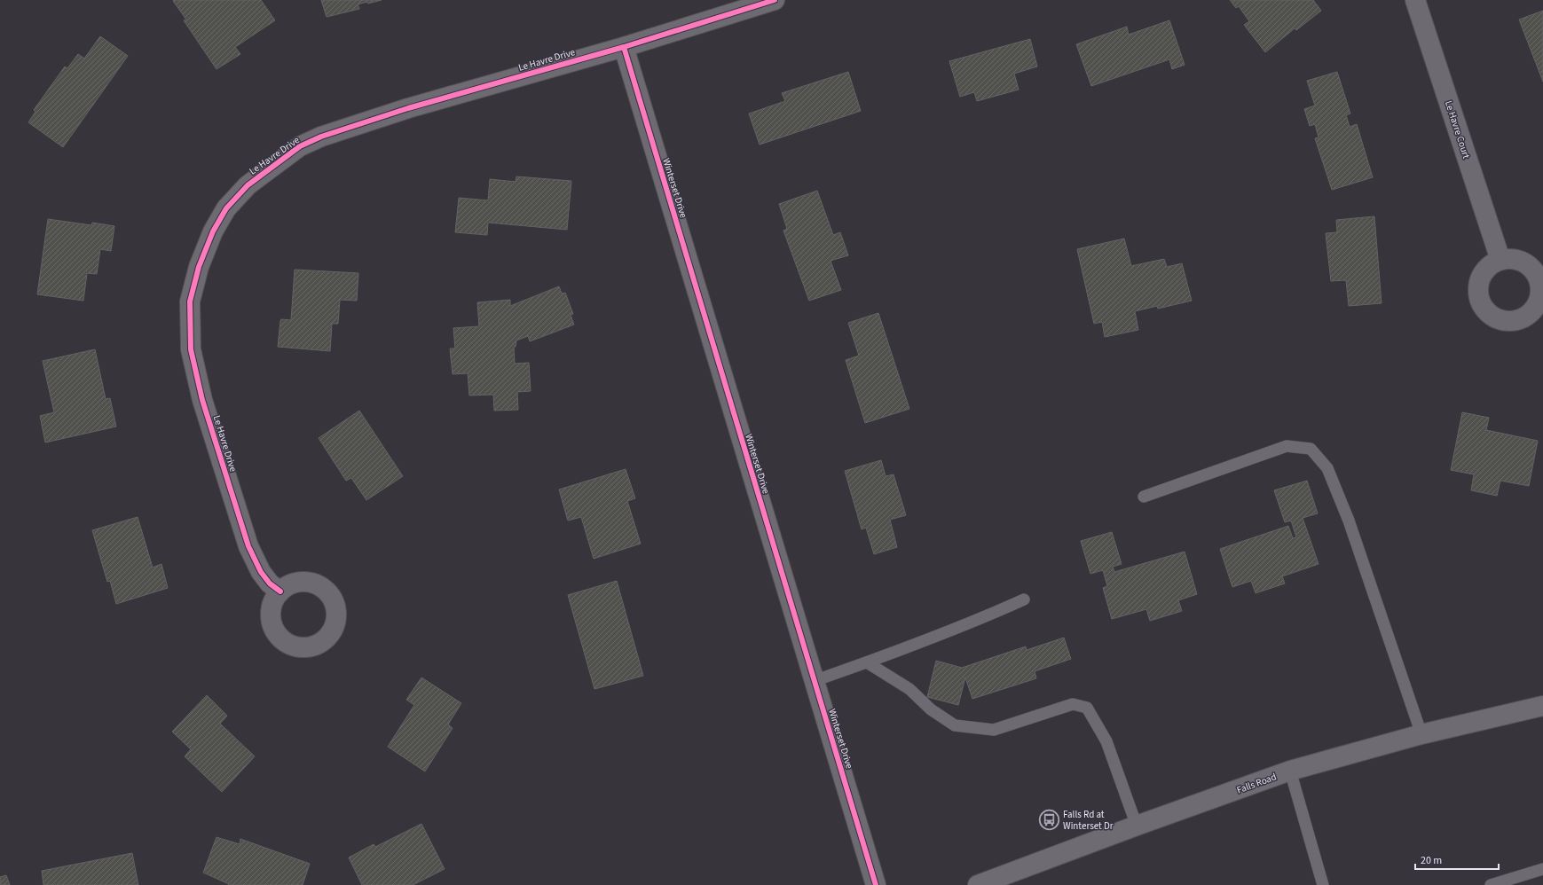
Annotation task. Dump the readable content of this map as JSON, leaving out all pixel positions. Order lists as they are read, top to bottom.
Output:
{
  "streets": {
    "main road": ["Falls Road"],
    "street": ["Le Havre Drive", "Le Havre Court", "Winterset Drive"]
  },
  "crossings": [
    ["Le Havre Drive", "Winterset Drive"]
  ],
  "places": {
    "bus stop": ["Falls Rd at Winterset Dr"]
  },
  "scale_bar": "20 m"
}
